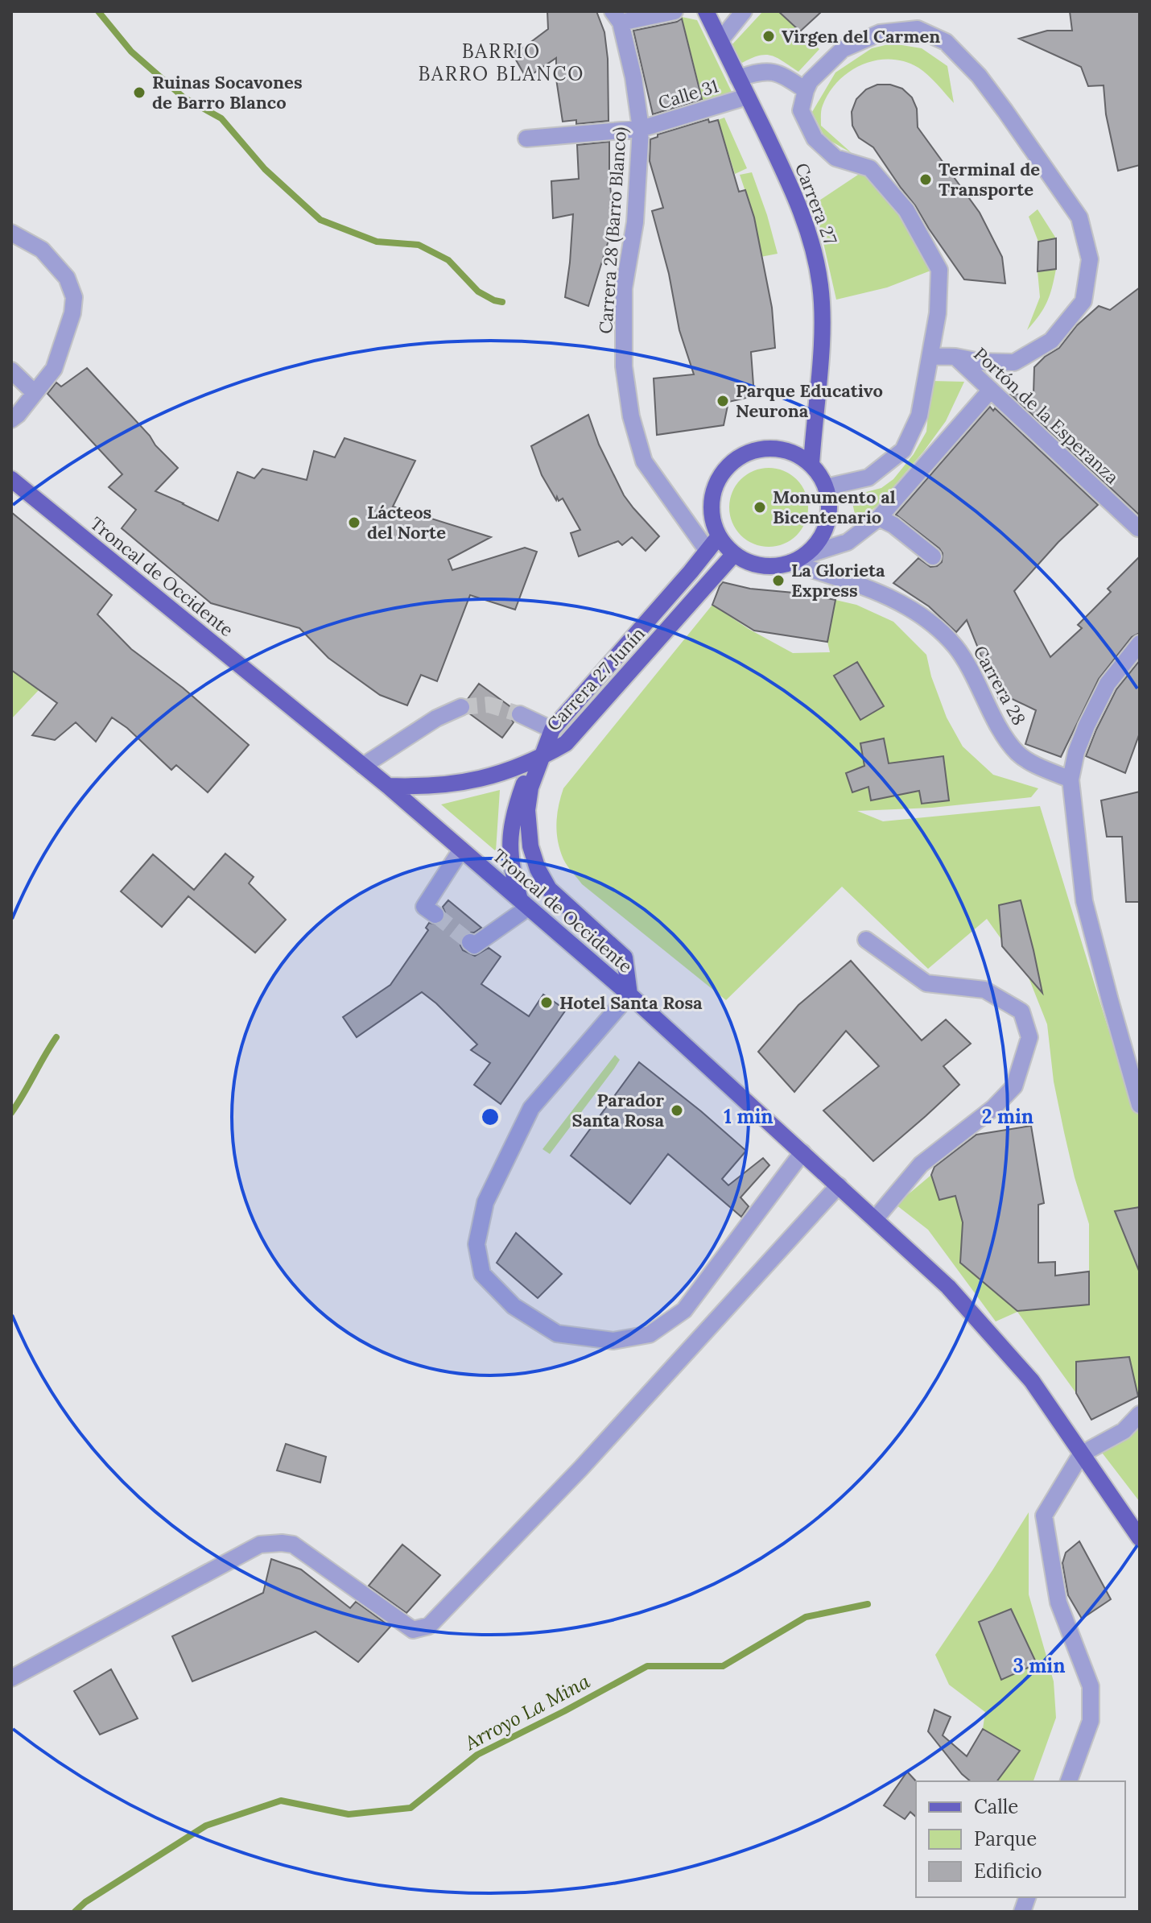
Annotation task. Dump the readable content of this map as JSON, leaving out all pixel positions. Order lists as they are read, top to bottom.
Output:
{
  "streets": {
    "main road": ["Carrera 27", "Troncal de Occidente", "Carrera 27 Junín"],
    "street": [
      "Calle 31",
      "Carrera 28 (Barro Blanco)",
      "Portón de la Esperanza",
      "Carrera 28"
    ]
  },
  "crossings": [
    ["Calle 31", "Carrera 27"],
    ["Calle 31", "Carrera 28 (Barro Blanco)"],
    ["Carrera 27", "Carrera 27 Junín"],
    ["Carrera 27", "Carrera 28"],
    ["Carrera 28 (Barro Blanco)", "Carrera 27 Junín"],
    ["Carrera 27 Junín", "Carrera 28"]
  ],
  "districts": ["BARRIO BARRO BLANCO"],
  "water": ["Arroyo La Mina"],
  "places": [
    "Virgen del Carmen",
    "Ruinas Socavones de Barro Blanco",
    "Terminal de Transporte",
    "Parque Educativo Neurona",
    "Monumento al Bicentenario",
    "Lácteos del Norte",
    "La Glorieta Express",
    "Hotel Santa Rosa",
    "Parador Santa Rosa"
  ],
  "legend": ["Calle", "Parque", "Edificio"],
  "rings": ["1 min", "2 min", "3 min"]
}
